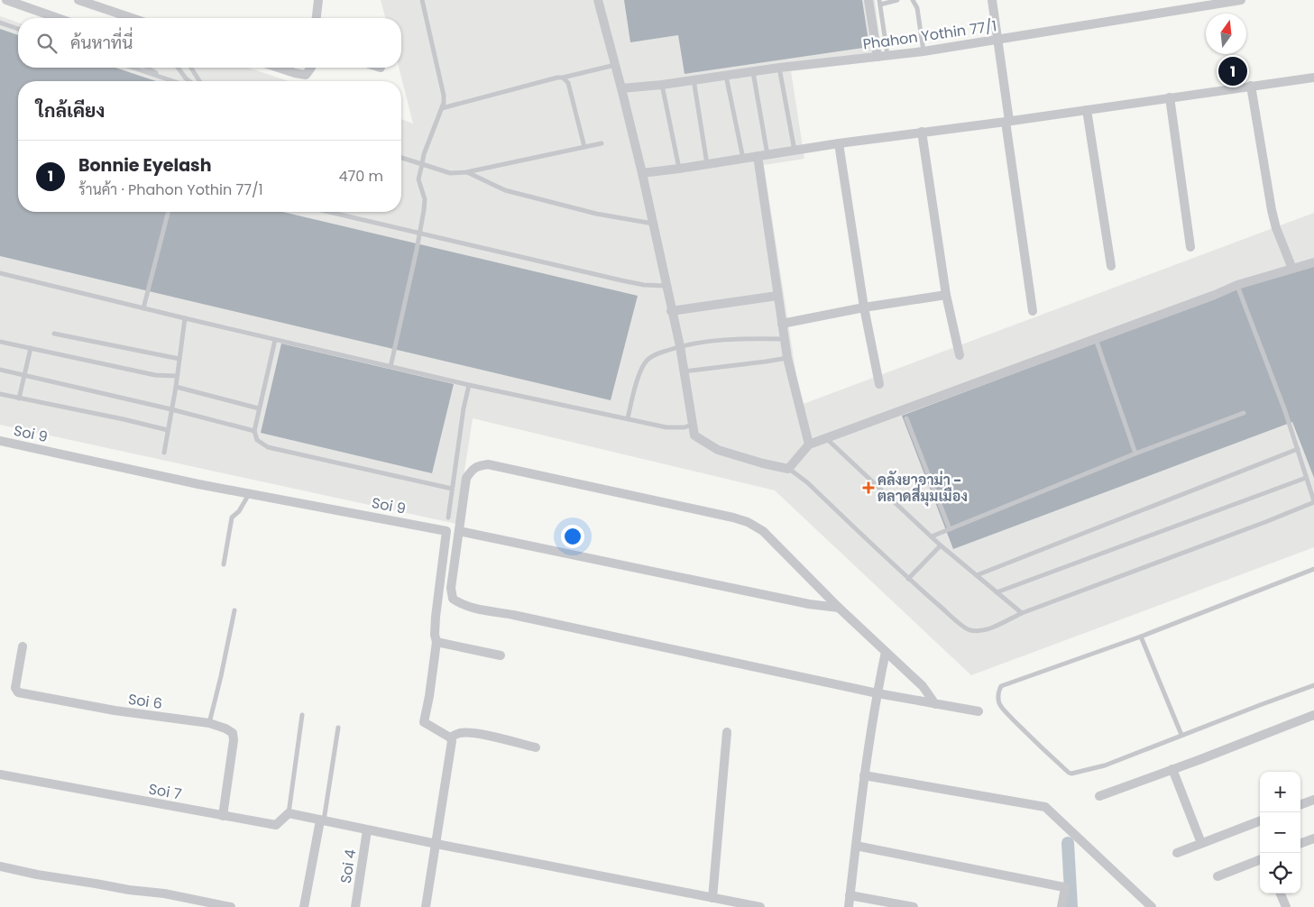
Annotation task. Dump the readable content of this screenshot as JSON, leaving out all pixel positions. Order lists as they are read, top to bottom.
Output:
{
  "streets": {
    "street": [
      "Phahon Yothin 77/1",
      "Soi 9",
      "Soi 6",
      "Soi 7",
      "Soi 4"
    ]
  },
  "crossings": [
    ["Soi 6", "Soi 7"]
  ],
  "places": {
    "health": ["คลังยาอาม่า - ตลาดสี่มุมเมือง"]
  },
  "north": "top",
  "page": {
    "search": "ค้นหาที่นี่",
    "pins": "1",
    "heading": "ใกล้เคียง",
    "list": [
      {
        "mark": "1",
        "name": "Bonnie Eyelash",
        "note": "ร้านค้า · Phahon Yothin 77/1",
        "value": "470 m"
      }
    ],
    "map_buttons": ["+", "−"]
  }
}
